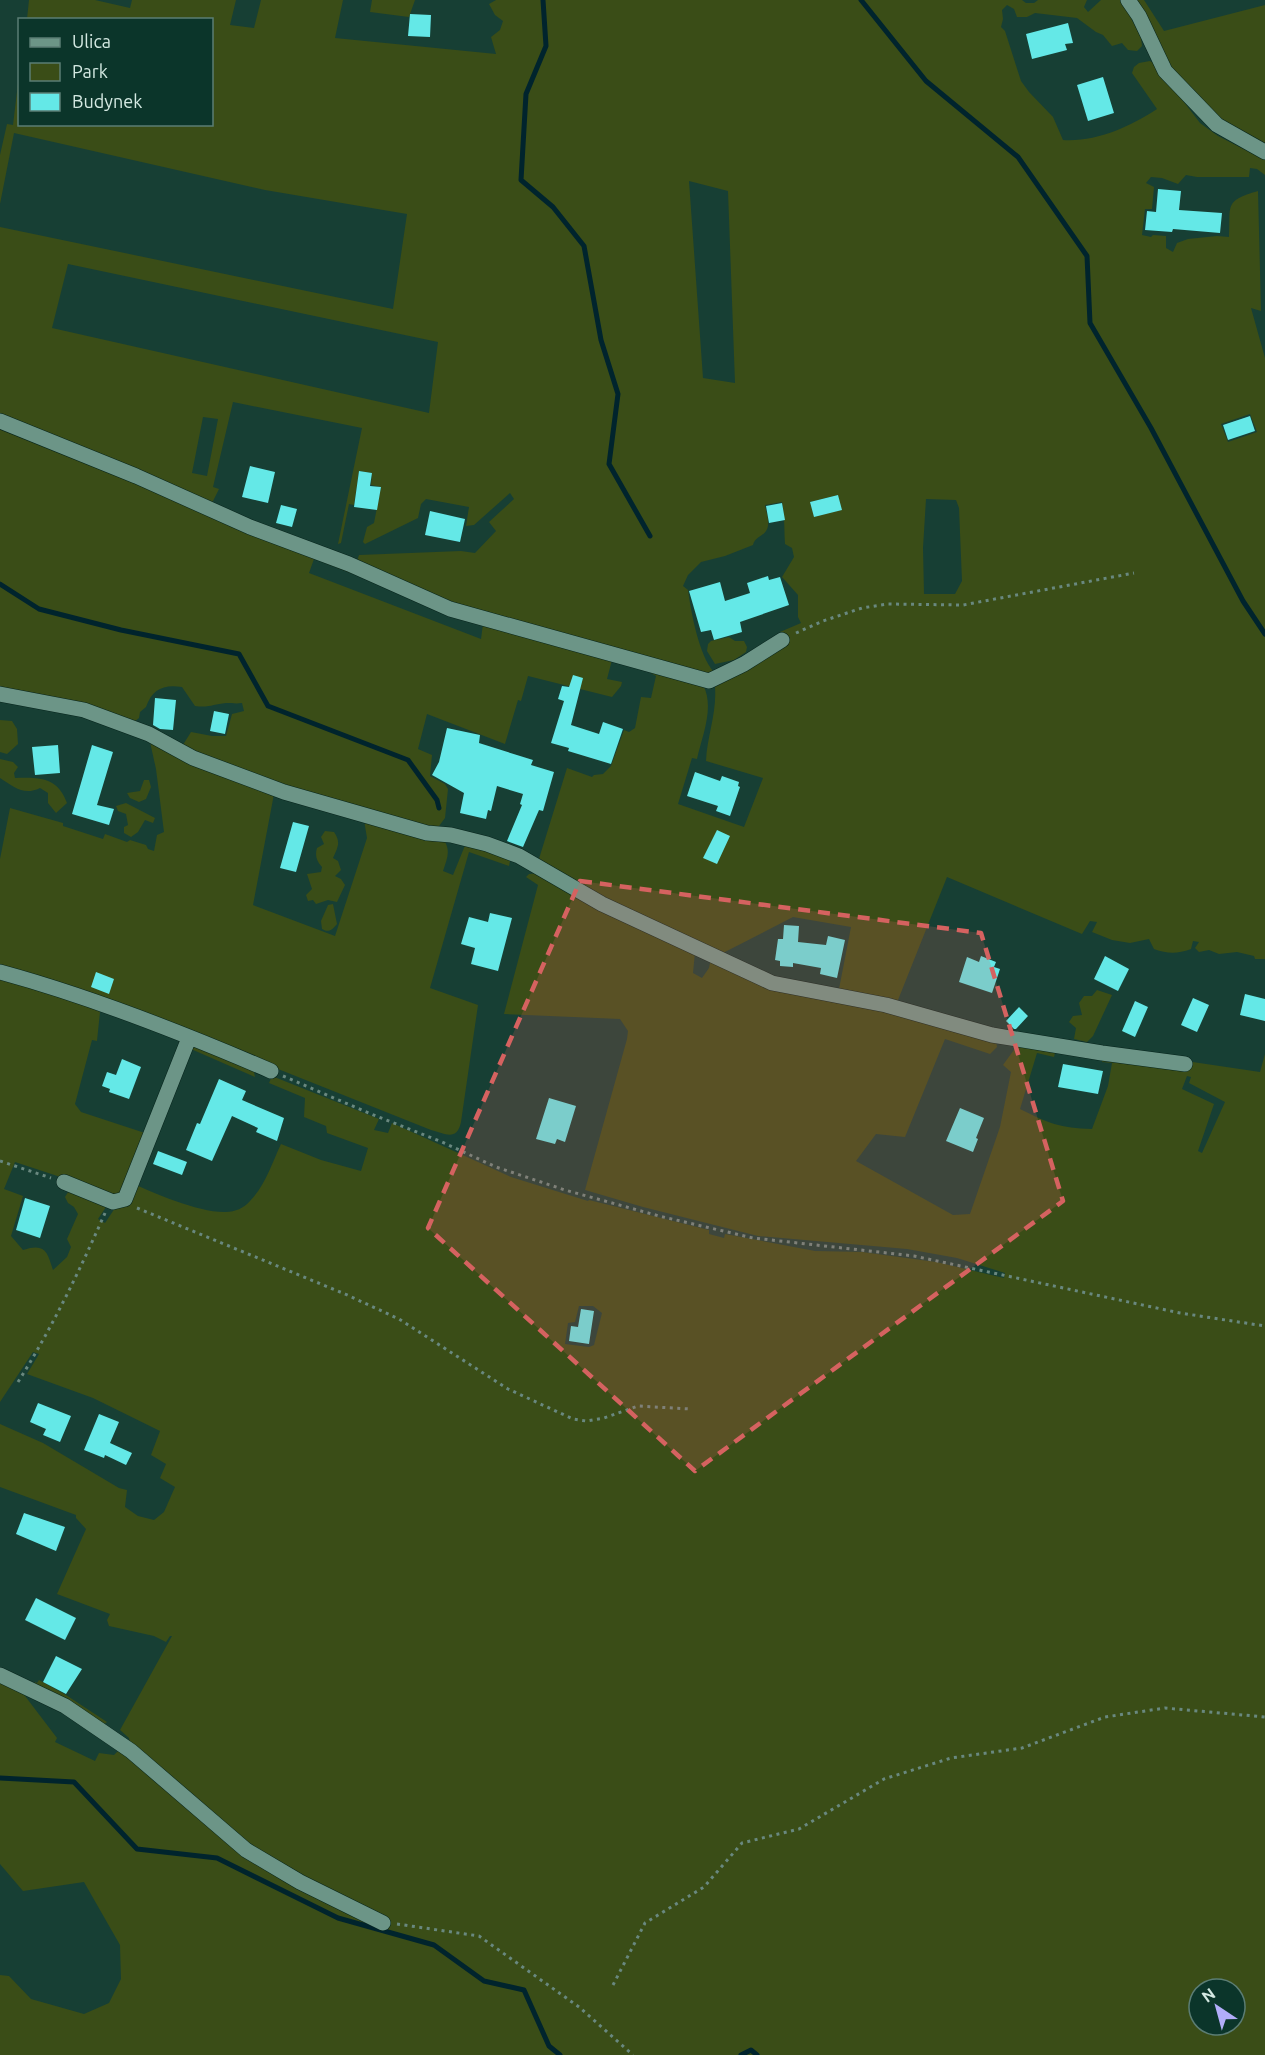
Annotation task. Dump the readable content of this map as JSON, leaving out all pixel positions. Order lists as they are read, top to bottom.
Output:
{
  "legend": ["Ulica", "Park", "Budynek"],
  "north": "top left"
}
